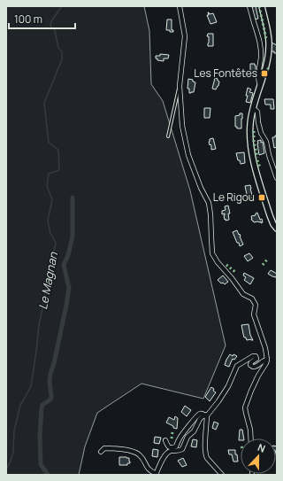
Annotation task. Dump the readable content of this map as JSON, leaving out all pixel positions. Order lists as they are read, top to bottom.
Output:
{
  "water": ["Le Magnan"],
  "places": {
    "transit": ["Les Fontêtes", "Le Rigou"]
  },
  "scale_bar": "100 m",
  "north": "top"
}
